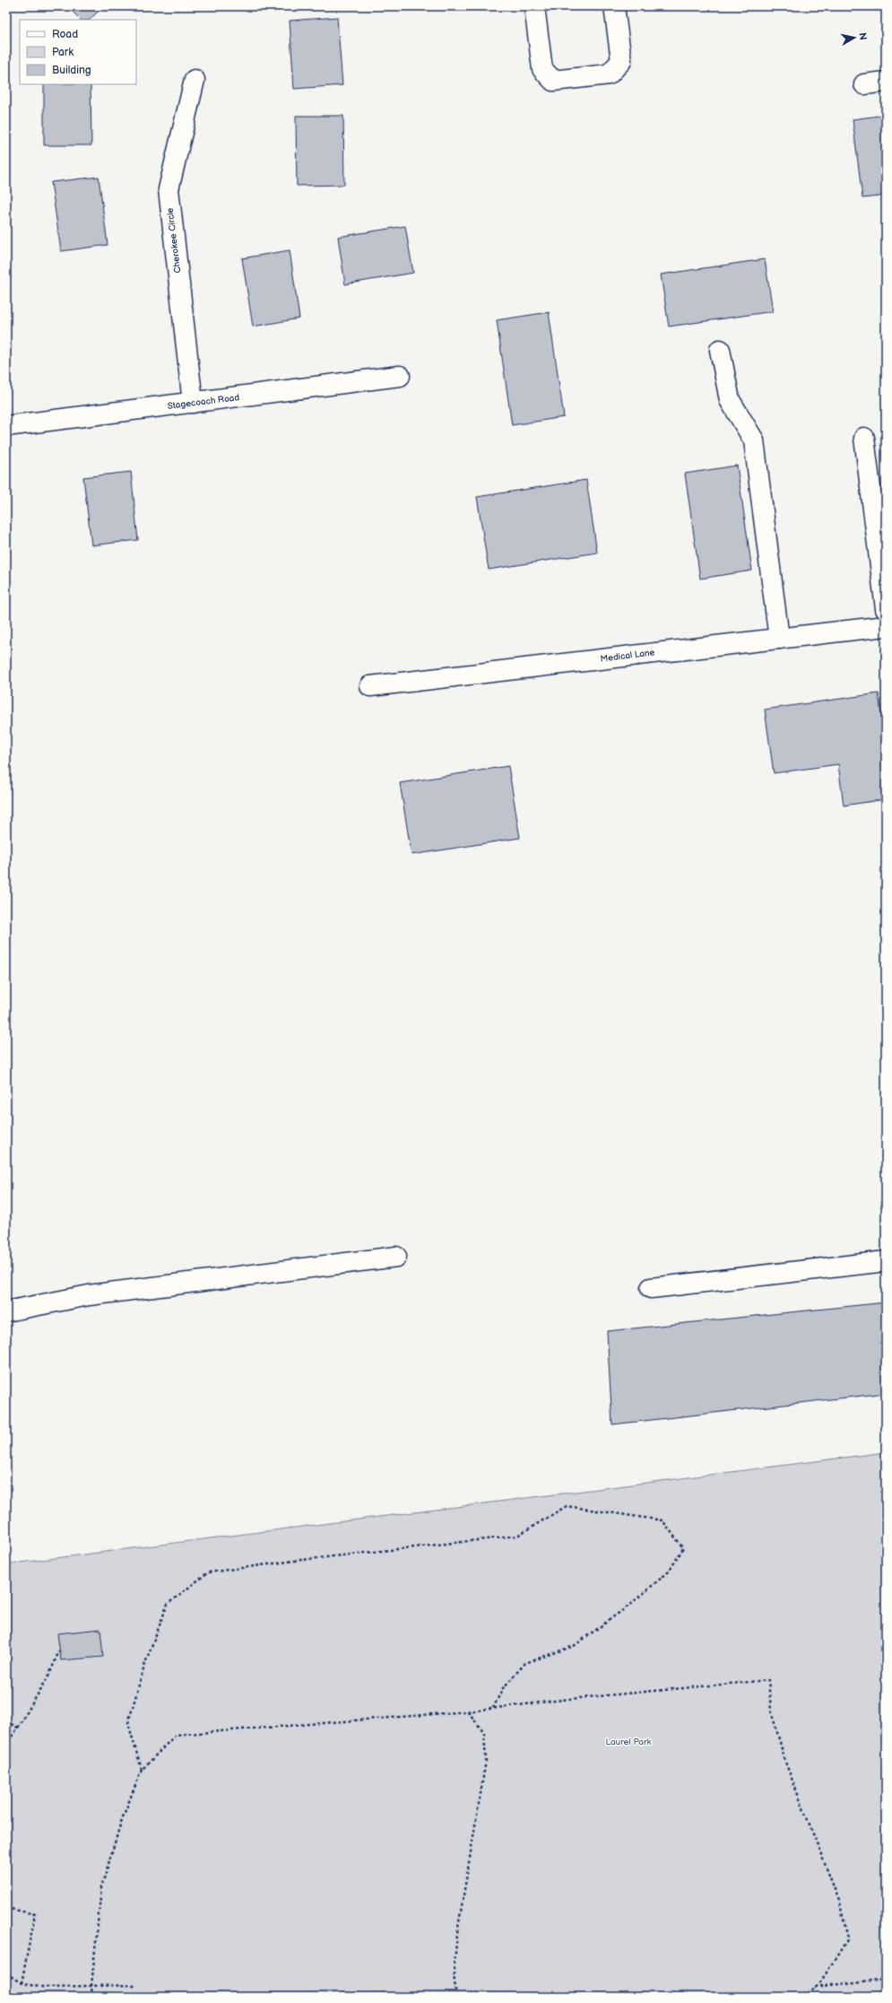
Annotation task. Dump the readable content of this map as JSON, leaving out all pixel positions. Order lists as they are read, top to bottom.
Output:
{
  "streets": {
    "street": ["Cherokee Circle", "Stagecoach Road", "Medical Lane"]
  },
  "crossings": [
    ["Cherokee Circle", "Stagecoach Road"]
  ],
  "parks": ["Laurel Park"],
  "legend": ["Road", "Park", "Building"],
  "north": "right"
}
